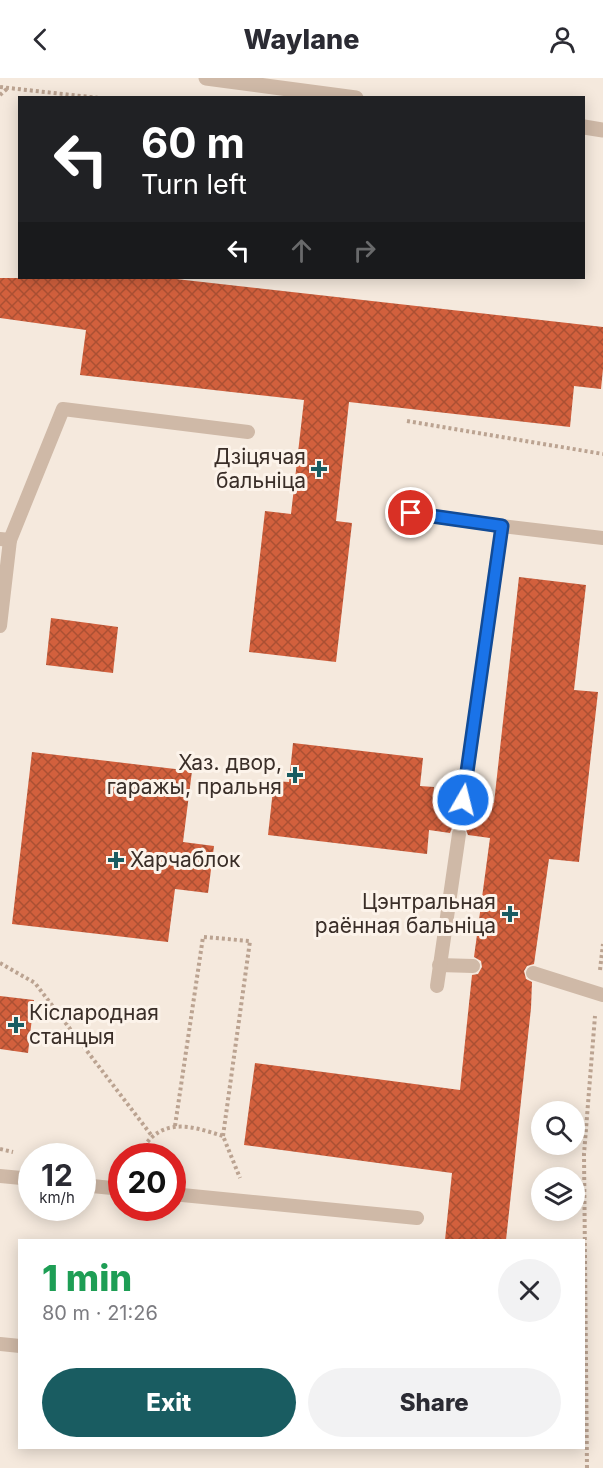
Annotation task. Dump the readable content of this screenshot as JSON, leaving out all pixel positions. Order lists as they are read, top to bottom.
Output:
{
  "places": {
    "health": [
      "Дзіцячая бальніца",
      "Хаз. двор, гаражы, пральня",
      "Харчаблок",
      "Цэнтральная раённая бальніца",
      "Кіслародная станцыя"
    ]
  },
  "page": {
    "header": "Waylane",
    "turn": ["60 m", "Turn left"],
    "speed": "12 km/h",
    "limit": "20",
    "heading": ["1 min", "80 m · 21:26"],
    "buttons": ["Exit", "Share"]
  }
}
